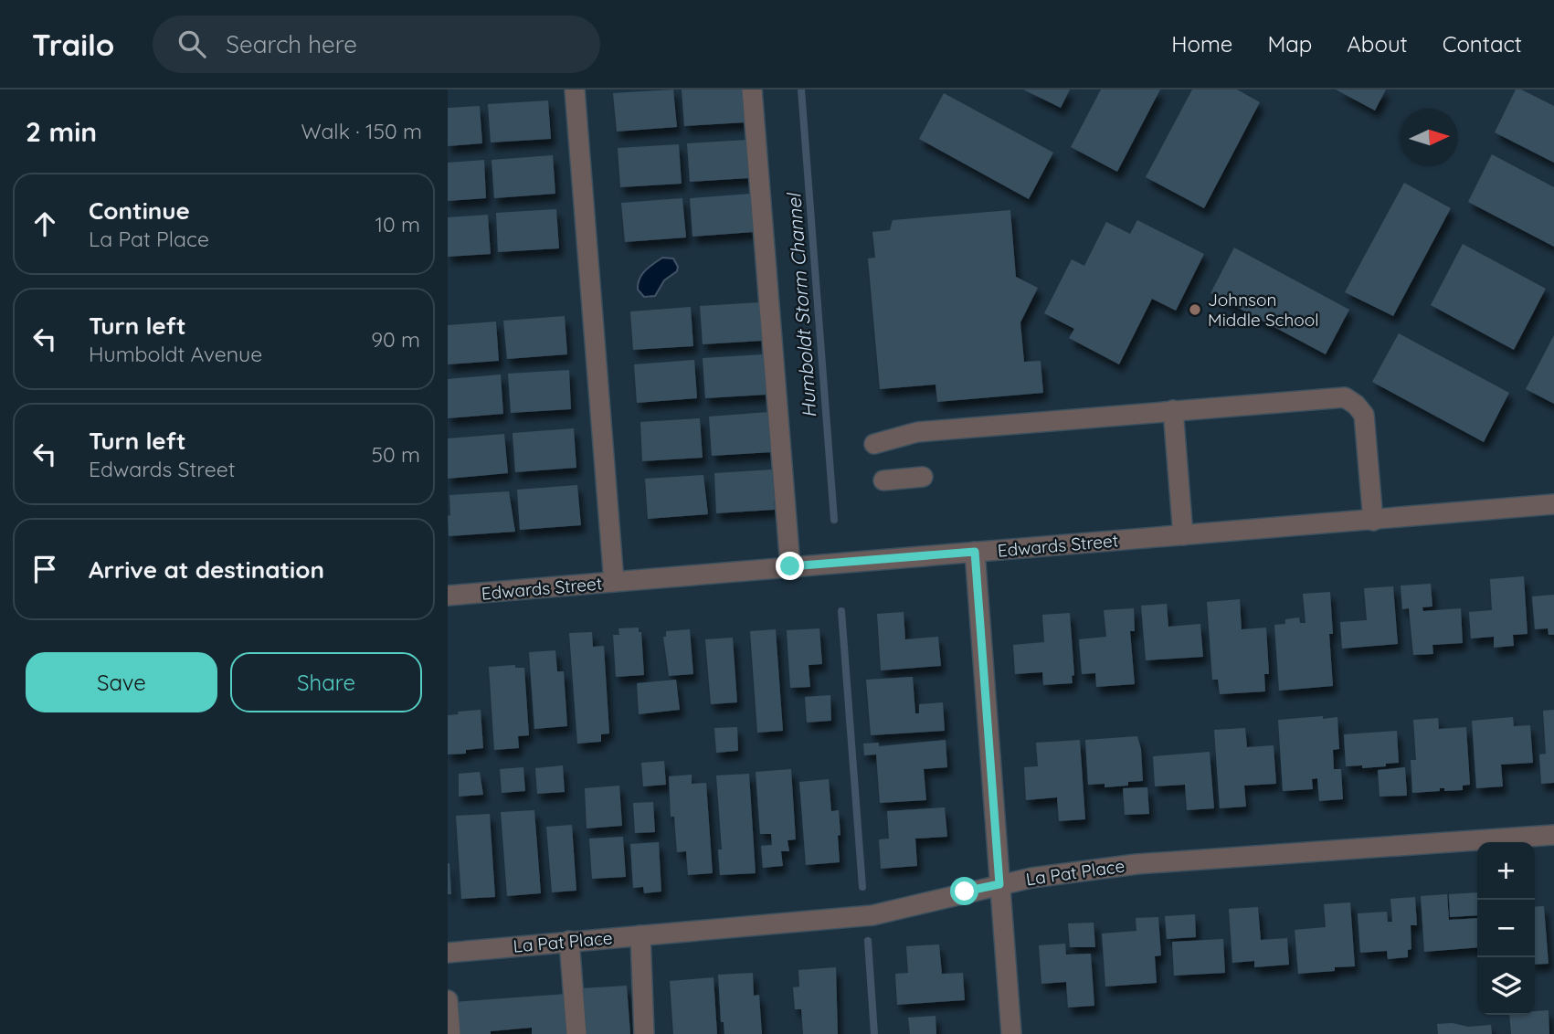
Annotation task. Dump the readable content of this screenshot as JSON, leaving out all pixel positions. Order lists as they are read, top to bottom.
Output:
{
  "streets": {
    "street": ["Edwards Street", "La Pat Place"]
  },
  "water": ["Humboldt Storm Channel"],
  "places": ["Johnson Middle School"],
  "north": "right",
  "page": {
    "header": "Trailo",
    "search": "Search here",
    "nav": [
      "Home",
      "Map",
      "About",
      "Contact"
    ],
    "heading": ["2 min", "Walk · 150 m"],
    "list": [
      ["Continue", "La Pat Place", "10 m"],
      ["Turn left", "Humboldt Avenue", "90 m"],
      ["Turn left", "Edwards Street", "50 m"],
      "Arrive at destination"
    ],
    "buttons": ["Save", "Share"],
    "map_buttons": ["+", "−"]
  }
}
